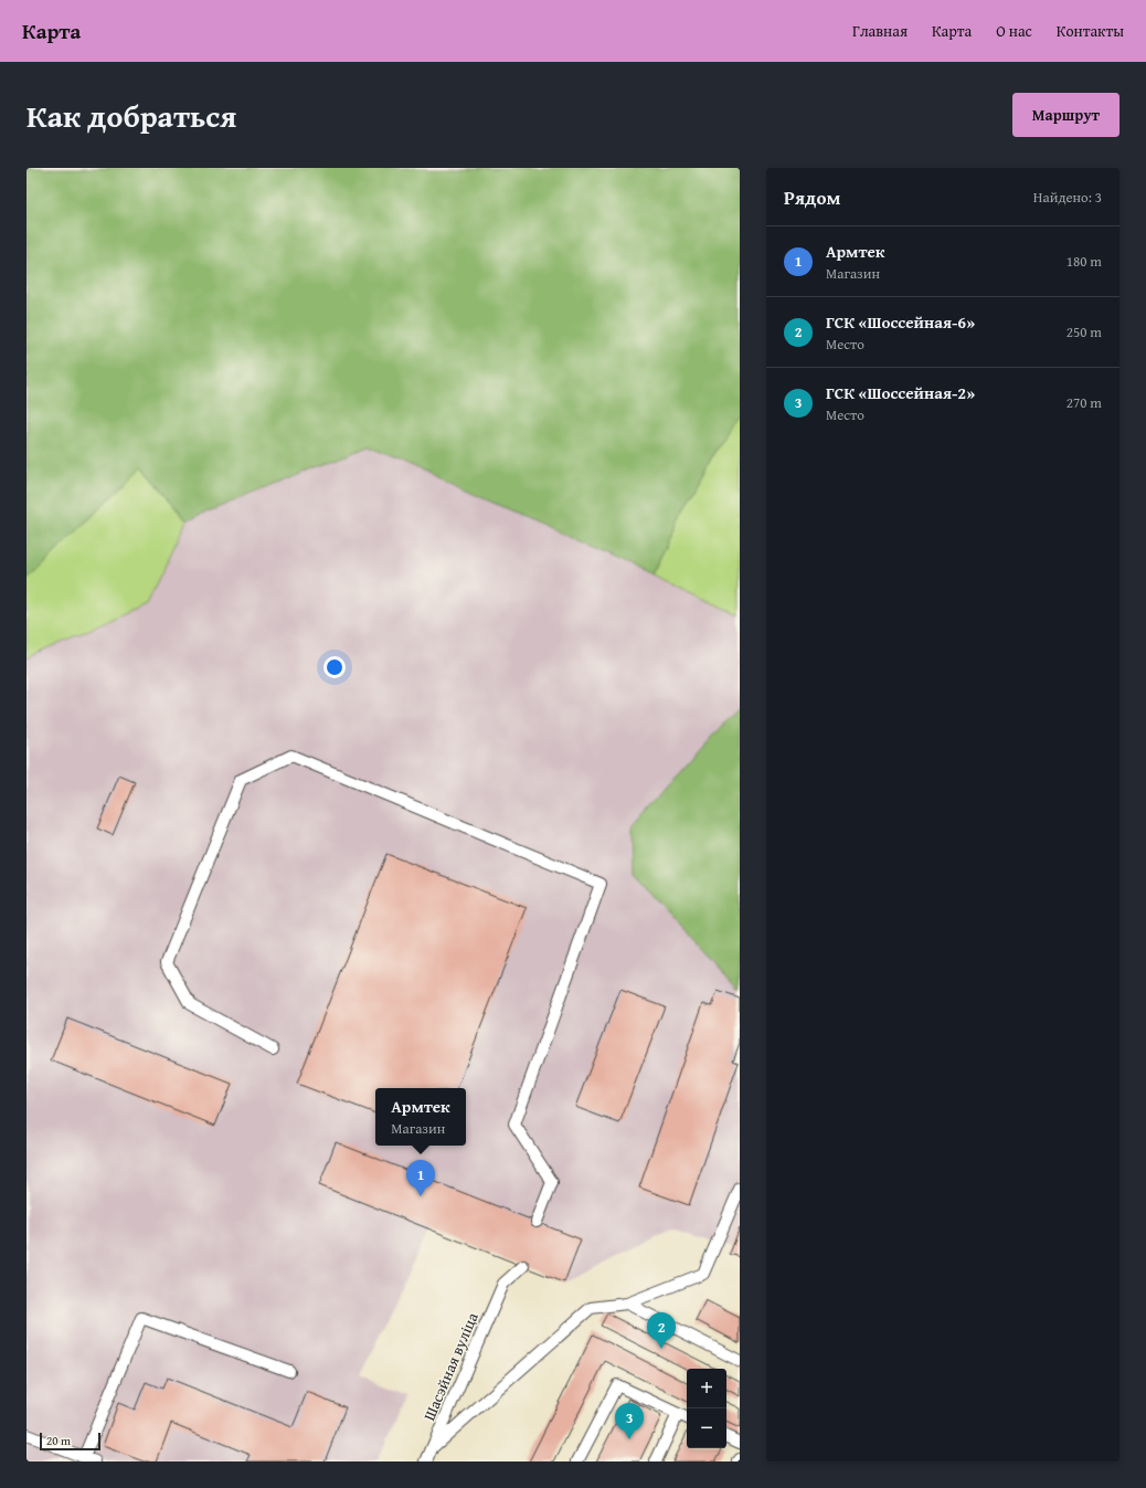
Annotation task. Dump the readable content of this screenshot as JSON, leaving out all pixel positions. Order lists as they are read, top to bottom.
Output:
{
  "streets": {
    "lane": ["Шасэйная вуліца"]
  },
  "scale_bar": "20 m",
  "page": {
    "header": "Карта",
    "nav": [
      "Главная",
      "Карта",
      "О нас",
      "Контакты"
    ],
    "title": "Как добраться",
    "buttons": "Маршрут",
    "heading": ["Рядом", "Найдено: 3"],
    "list": [
      {
        "mark": "1",
        "name": "Армтек",
        "note": "Магазин",
        "value": "180 m"
      },
      {
        "mark": "2",
        "name": "ГСК «Шоссейная-6»",
        "note": "Место",
        "value": "250 m"
      },
      {
        "mark": "3",
        "name": "ГСК «Шоссейная-2»",
        "note": "Место",
        "value": "270 m"
      }
    ],
    "popup": ["Армтек", "Магазин"],
    "pins": ["1", "2", "3"],
    "map_buttons": ["+", "−"],
    "scale": "20 m"
  }
}
